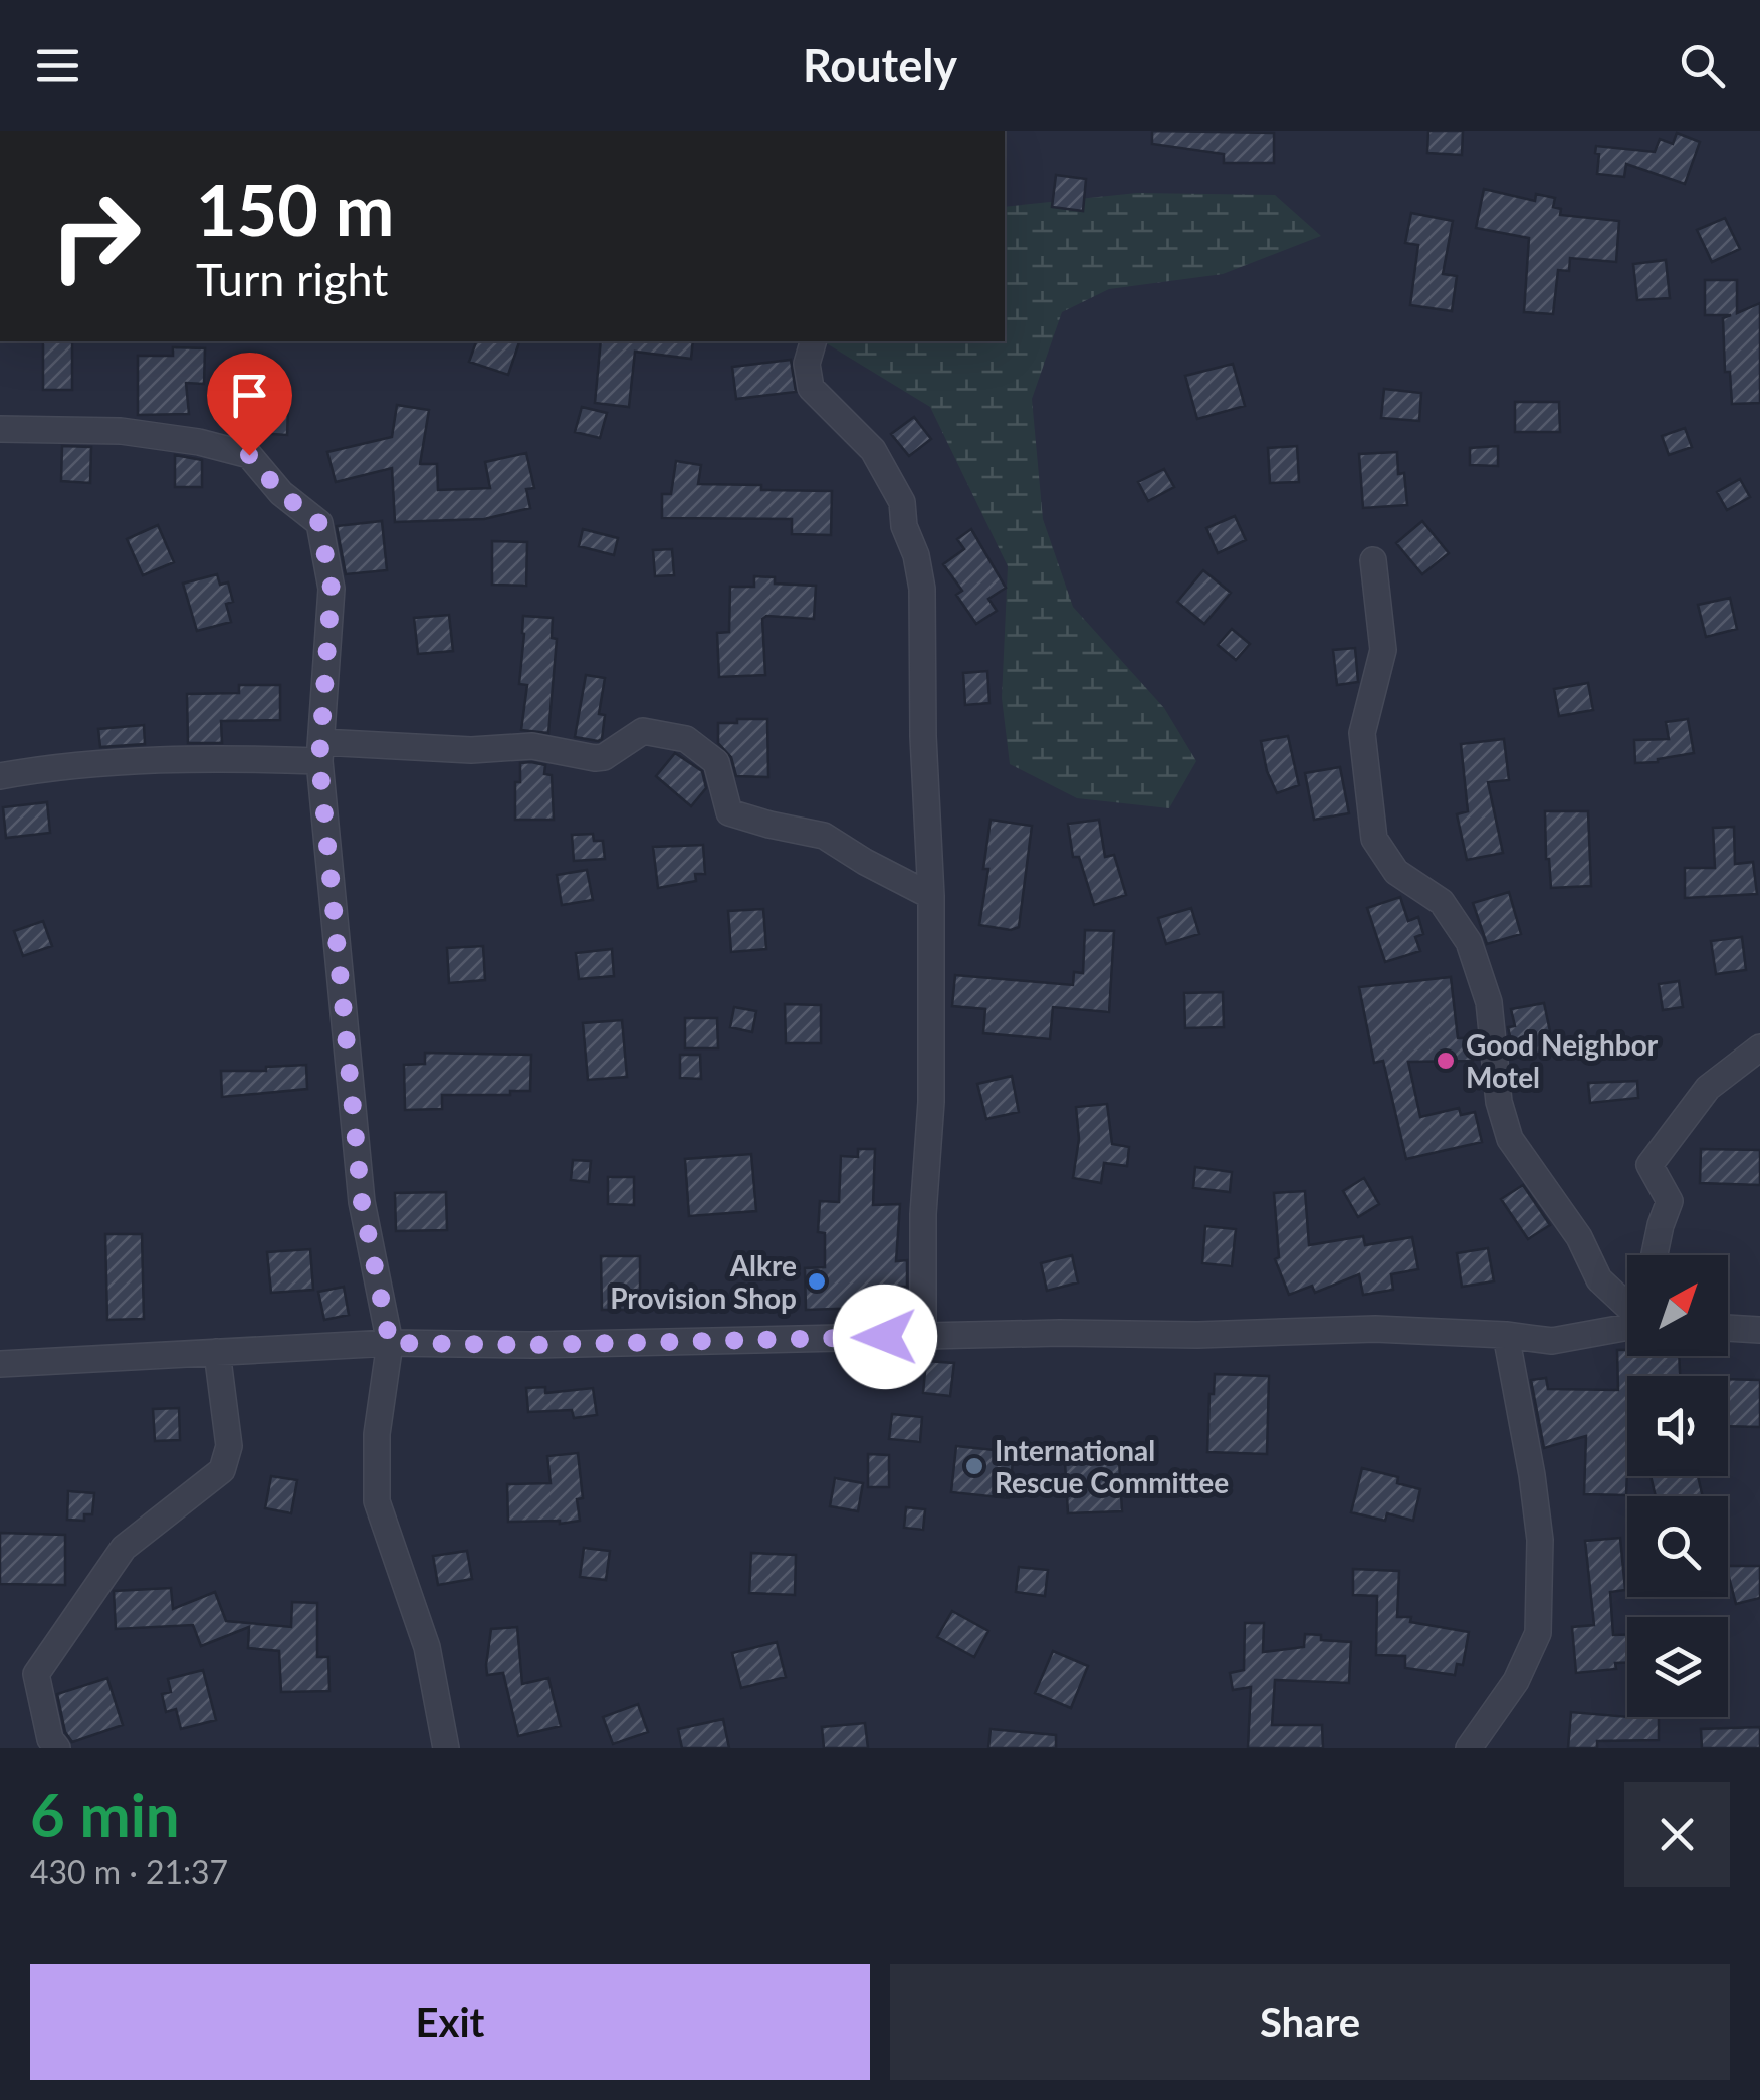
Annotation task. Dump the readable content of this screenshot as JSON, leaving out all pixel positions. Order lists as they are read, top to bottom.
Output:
{
  "places": ["Good Neighbor Motel", "Alkre Provision Shop", "International Rescue Committee"],
  "north": "top right",
  "page": {
    "header": "Routely",
    "turn": ["150 m", "Turn right"],
    "heading": ["6 min", "430 m · 21:37"],
    "buttons": ["Exit", "Share"]
  }
}
